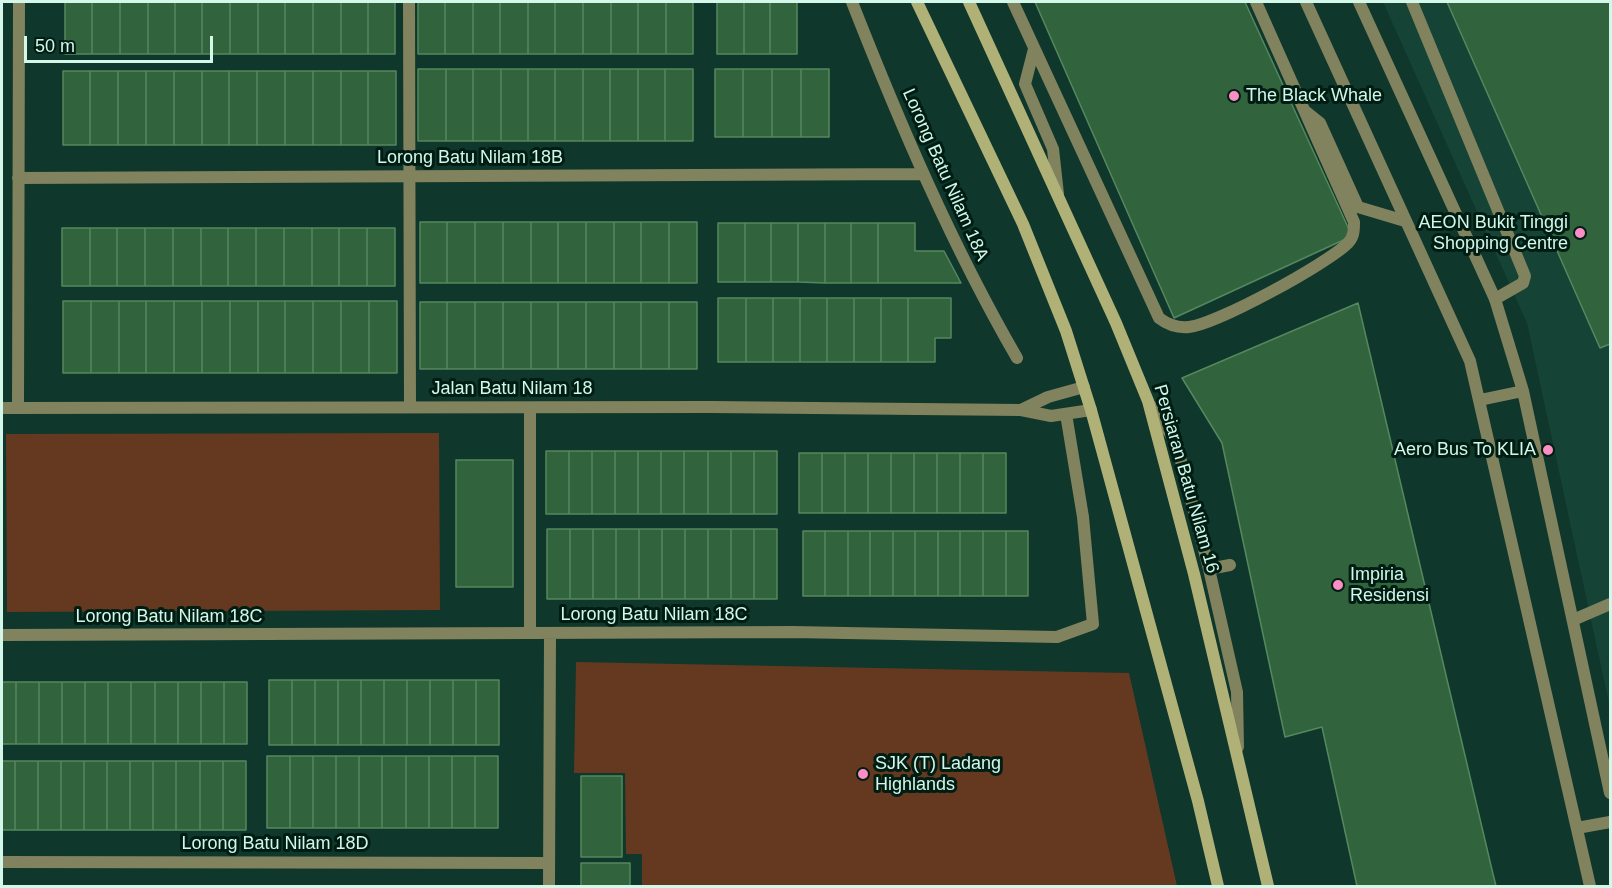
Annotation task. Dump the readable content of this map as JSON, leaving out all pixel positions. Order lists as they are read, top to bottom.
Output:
{
  "streets": {
    "street": [
      "Lorong Batu Nilam 18B",
      "Lorong Batu Nilam 18A",
      "Jalan Batu Nilam 18",
      "Persiaran Batu Nilam 16",
      "Lorong Batu Nilam 18C",
      "Lorong Batu Nilam 18D"
    ]
  },
  "crossings": [
    ["Lorong Batu Nilam 18B", "Lorong Batu Nilam 18A"],
    ["Jalan Batu Nilam 18", "Lorong Batu Nilam 18C"]
  ],
  "places": [
    "The Black Whale",
    "AEON Bukit Tinggi Shopping Centre",
    "Aero Bus To KLIA",
    "Impiria Residensi",
    "SJK (T) Ladang Highlands"
  ],
  "scale_bar": "50 m"
}
